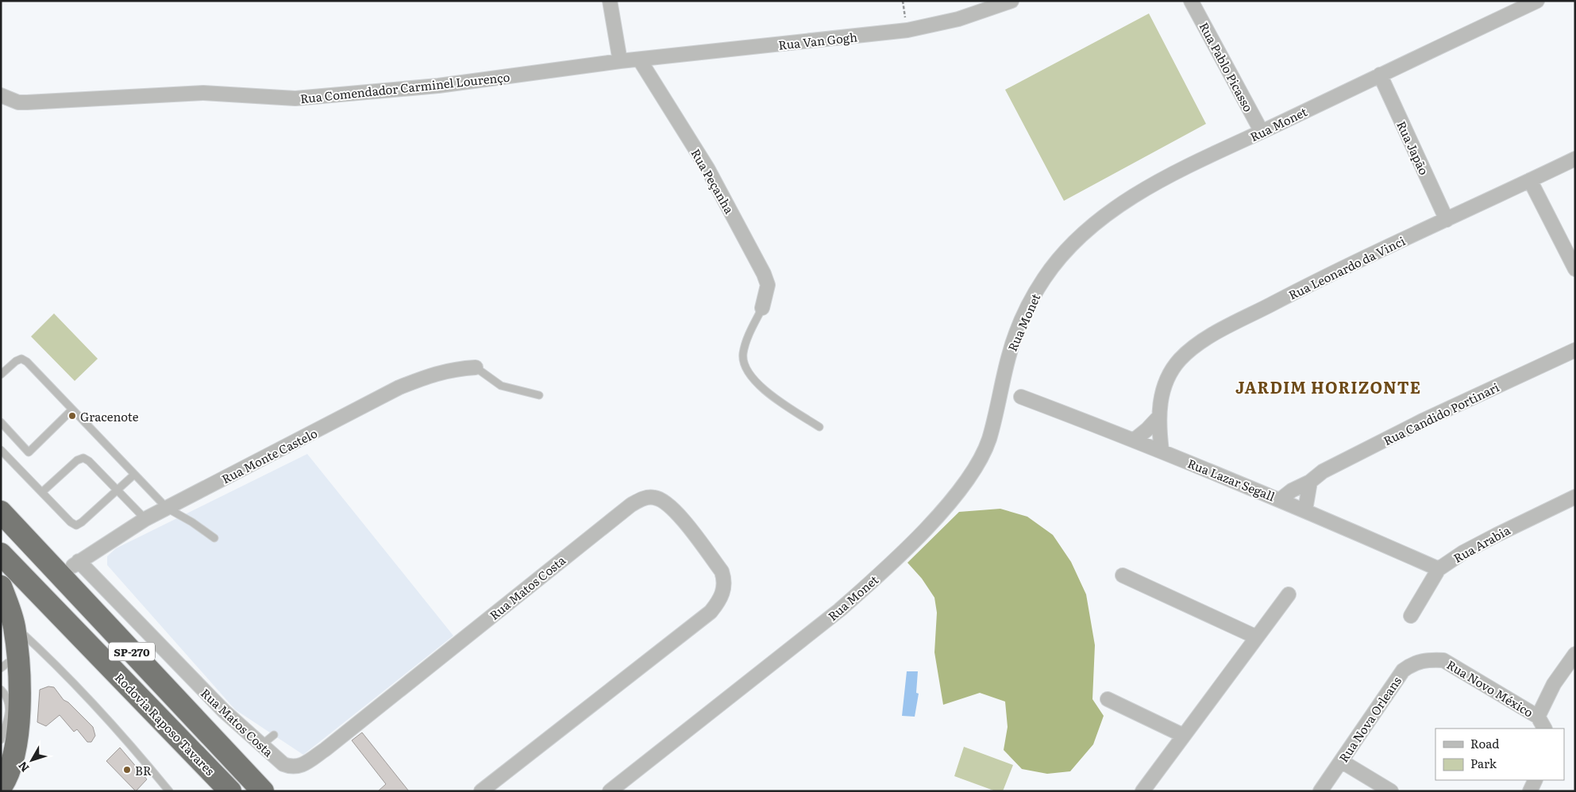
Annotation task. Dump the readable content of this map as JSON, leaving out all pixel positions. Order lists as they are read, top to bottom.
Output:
{
  "streets": {
    "highway": ["SP-270", "Rodovia Raposo Tavares"],
    "street": [
      "Rua Van Gogh",
      "Rua Pablo Picasso",
      "Rua Comendador Carminel Lourenço",
      "Rua Monet",
      "Rua Japão",
      "Rua Peçanha",
      "Rua Leonardo da Vinci",
      "Rua Candido Portinari",
      "Rua Monte Castelo",
      "Rua Lazar Segall",
      "Rua Arabia",
      "Rua Matos Costa",
      "Rua Novo México",
      "Rua Nova Orleans"
    ]
  },
  "crossings": [
    ["Rua Van Gogh", "Rua Comendador Carminel Lourenço"],
    ["Rua Van Gogh", "Rua Peçanha"],
    ["Rua Pablo Picasso", "Rua Monet"],
    ["Rua Monet", "Rua Japão"],
    ["Rua Japão", "Rua Leonardo da Vinci"],
    ["Rua Leonardo da Vinci", "Rua Lazar Segall"],
    ["Rua Candido Portinari", "Rua Lazar Segall"],
    ["Rua Monte Castelo", "Rua Matos Costa"],
    ["Rua Lazar Segall", "Rua Arabia"],
    ["Rua Novo México", "Rua Nova Orleans"]
  ],
  "districts": ["JARDIM HORIZONTE"],
  "places": ["Gracenote", "BR"],
  "legend": ["Road", "Park"],
  "north": "bottom left"
}
